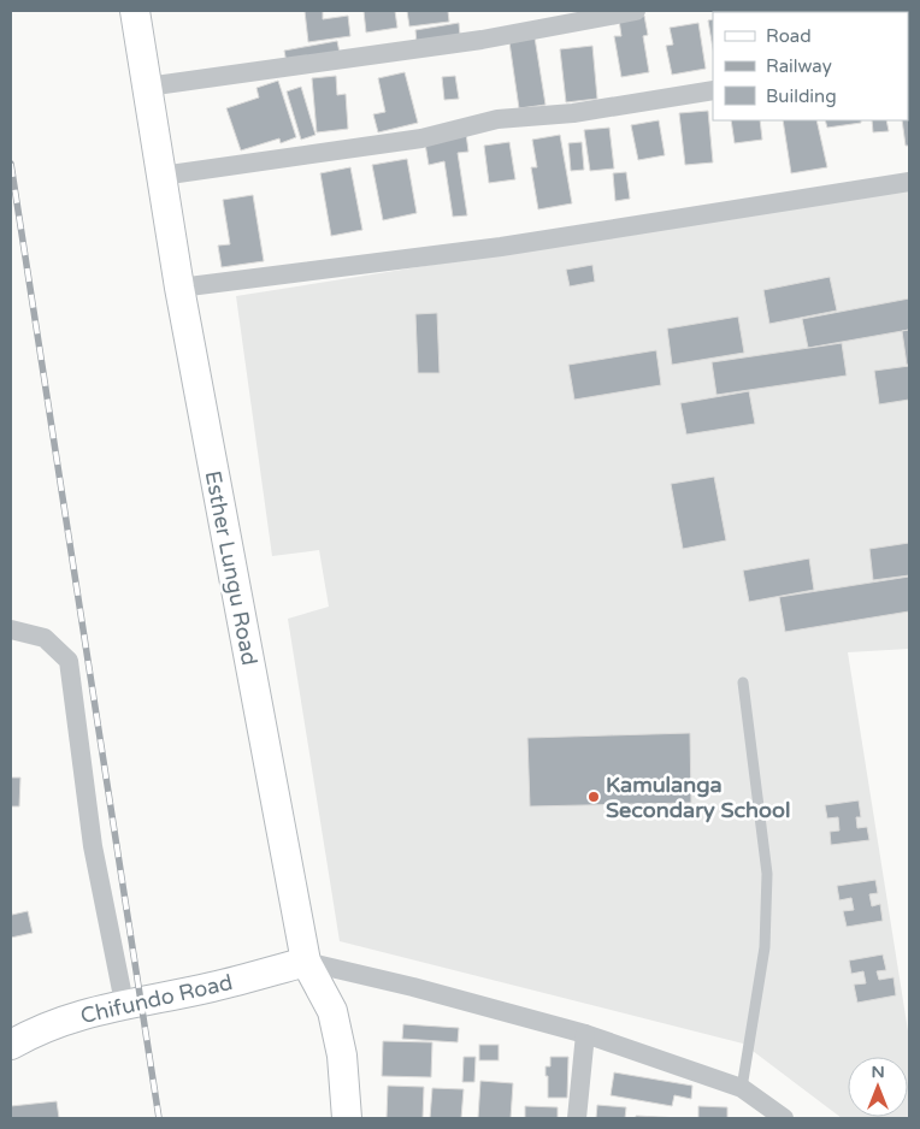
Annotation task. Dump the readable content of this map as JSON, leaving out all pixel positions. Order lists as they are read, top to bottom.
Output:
{
  "streets": {
    "street": ["Esther Lungu Road", "Chifundo Road"]
  },
  "crossings": [
    ["Esther Lungu Road", "Chifundo Road"]
  ],
  "places": ["Kamulanga Secondary School"],
  "legend": ["Road", "Railway", "Building"],
  "north": "top"
}
